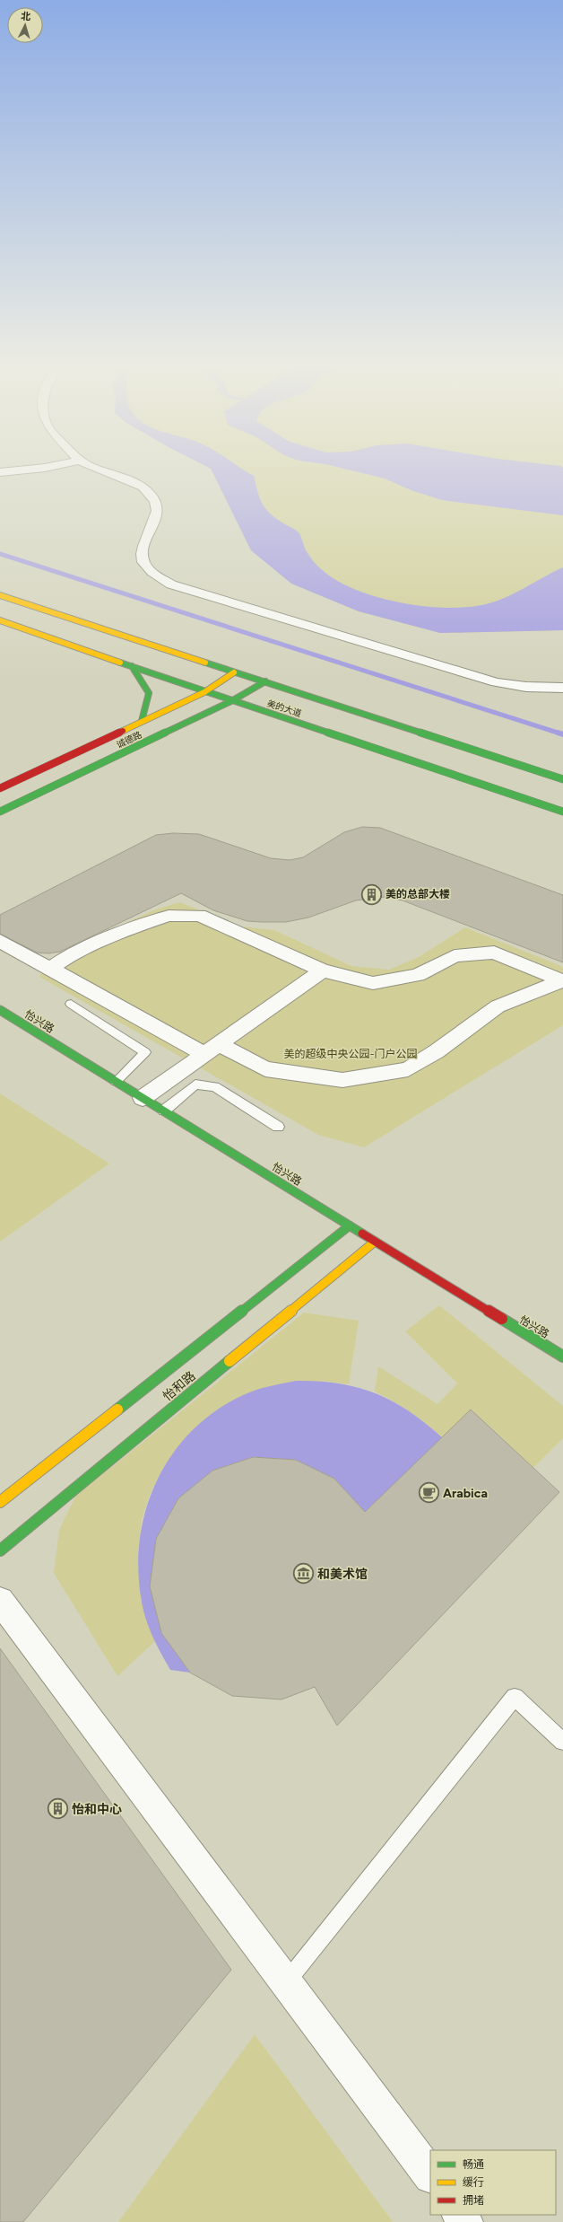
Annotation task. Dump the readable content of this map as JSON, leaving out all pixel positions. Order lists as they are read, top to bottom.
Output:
{
  "streets": {
    "main road": [
      "美的大道",
      "诚德路",
      "怡兴路",
      "怡和路"
    ]
  },
  "crossings": [
    ["美的大道", "诚德路"],
    ["怡兴路", "怡和路"]
  ],
  "parks": ["美的超级中央公园-门户公园"],
  "places": {
    "building": ["美的总部大楼", "怡和中心"],
    "cafe": ["Arabica"],
    "museum": ["和美术馆"]
  },
  "legend": ["畅通", "缓行", "拥堵"],
  "north": "top"
}
